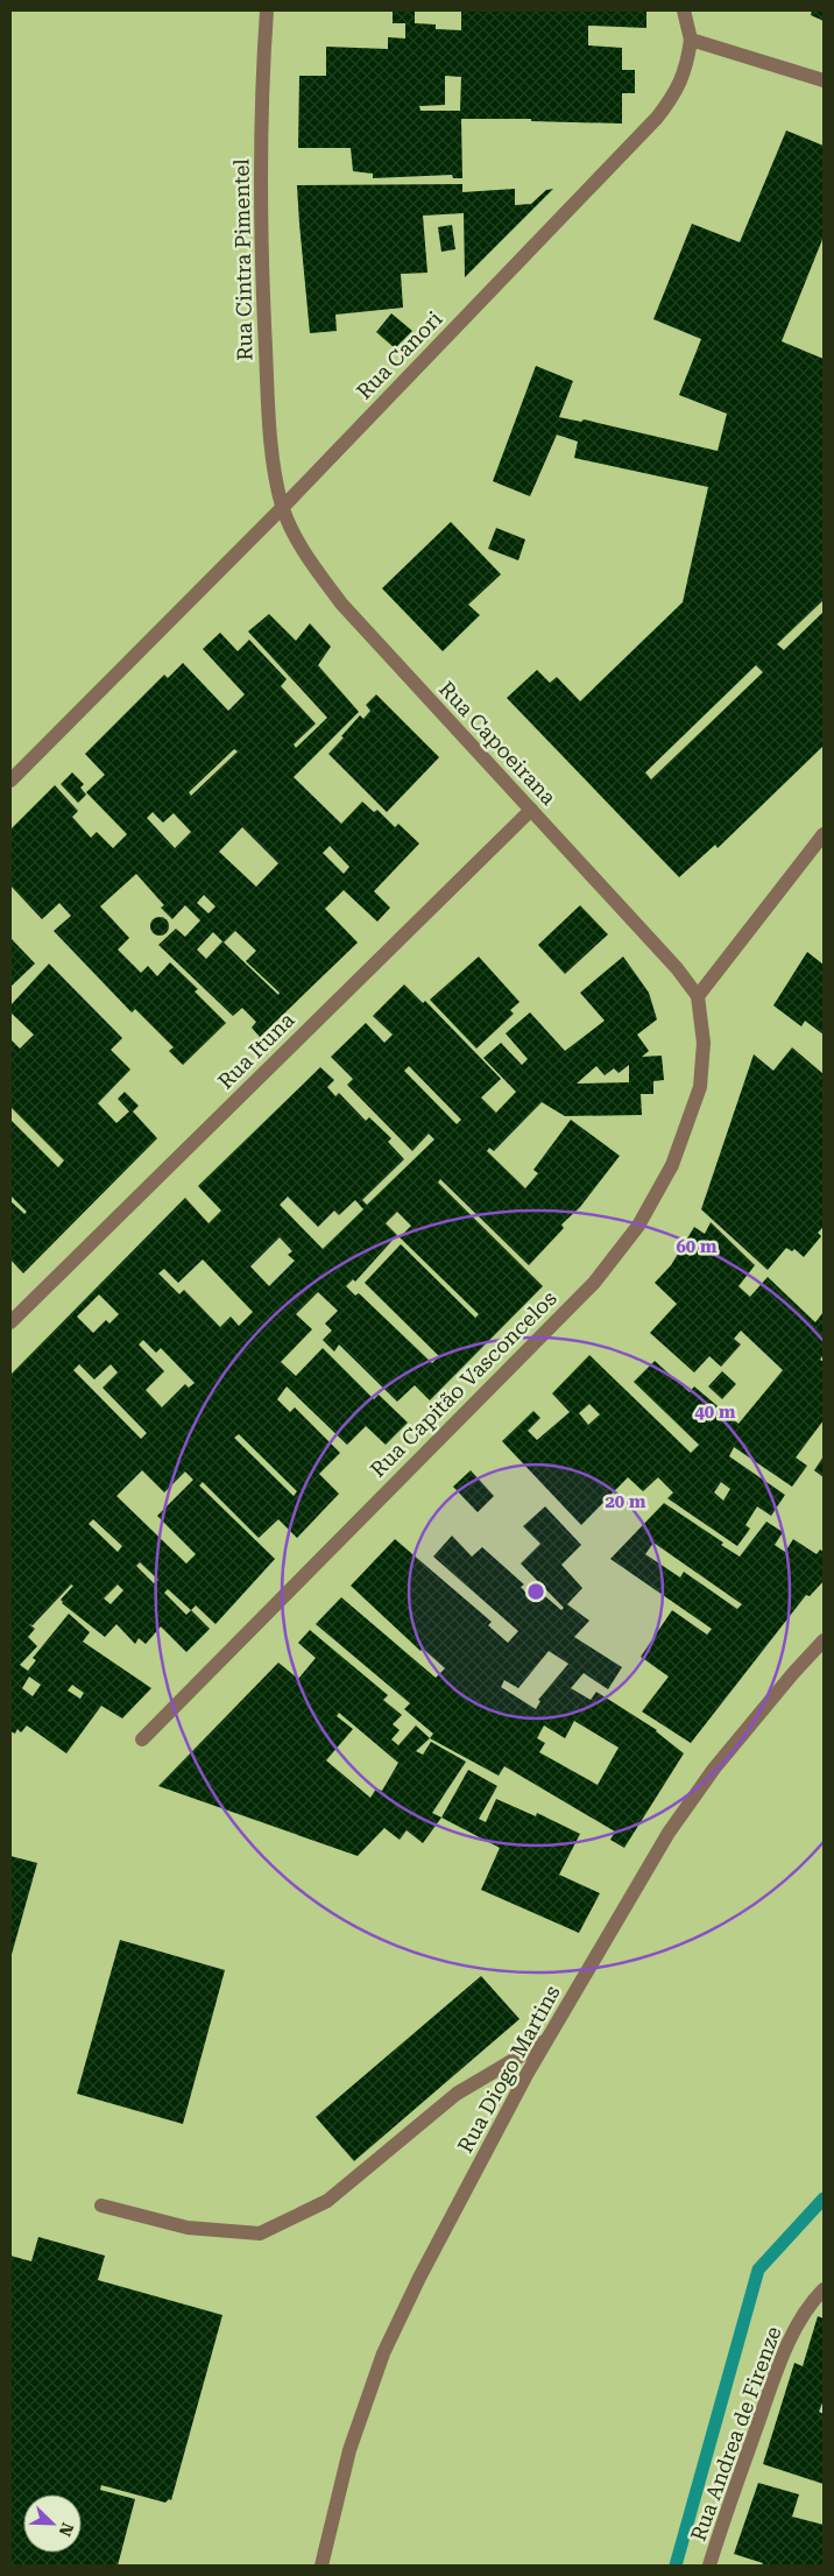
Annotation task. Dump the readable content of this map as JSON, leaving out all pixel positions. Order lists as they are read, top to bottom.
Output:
{
  "streets": {
    "street": [
      "Rua Cintra Pimentel",
      "Rua Canori",
      "Rua Capoeirana",
      "Rua Ituna",
      "Rua Capitão Vasconcelos",
      "Rua Diogo Martins",
      "Rua Andrea de Firenze"
    ]
  },
  "crossings": [
    ["Rua Cintra Pimentel", "Rua Canori"],
    ["Rua Cintra Pimentel", "Rua Capoeirana"],
    ["Rua Canori", "Rua Capoeirana"],
    ["Rua Capoeirana", "Rua Ituna"],
    ["Rua Capoeirana", "Rua Capitão Vasconcelos"]
  ],
  "north": "bottom right",
  "rings": ["60 m", "40 m", "20 m"]
}
